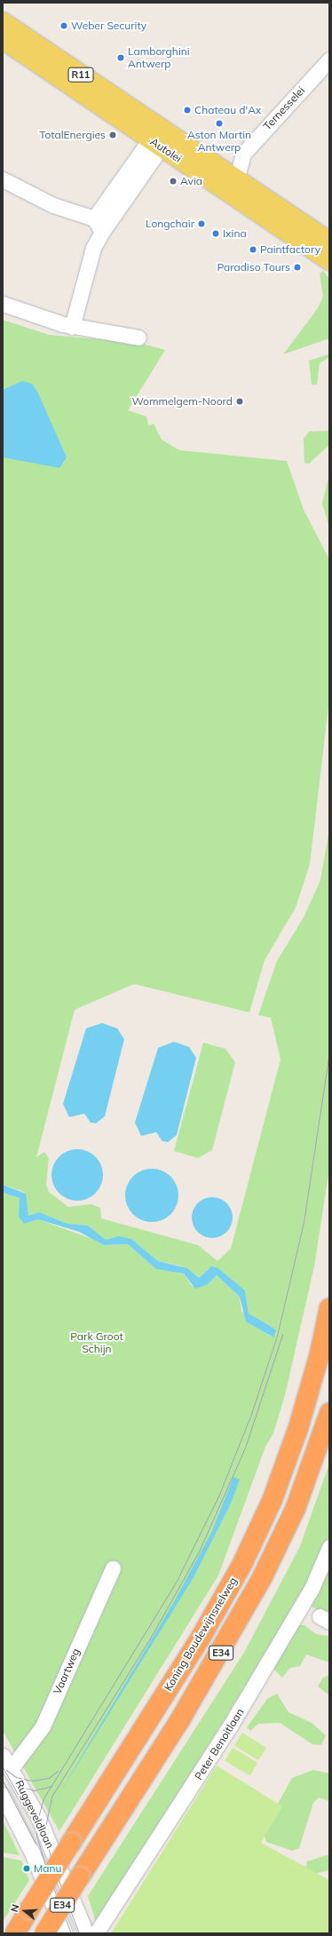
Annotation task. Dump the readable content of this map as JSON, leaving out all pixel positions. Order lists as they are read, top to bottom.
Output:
{
  "streets": {
    "highway": ["Koning Boudewijnsnelweg", "E34"],
    "main road": ["R11", "Autolei"],
    "street": [
      "Ternesselei",
      "Vaartweg",
      "Peter Benoitlaan",
      "Ruggeveldlaan"
    ]
  },
  "crossings": [
    ["Ternesselei", "Autolei"],
    ["Vaartweg", "Ruggeveldlaan"]
  ],
  "parks": ["Park Groot Schijn"],
  "places": [
    "Weber Security",
    "Lamborghini Antwerp",
    "Chateau d'Ax",
    "Aston Martin Antwerp",
    "TotalEnergies",
    "Avia",
    "Longchair",
    "Ixina",
    "Paintfactory",
    "Paradiso Tours",
    "Wommelgem-Noord",
    "Manu"
  ],
  "north": "left"
}
